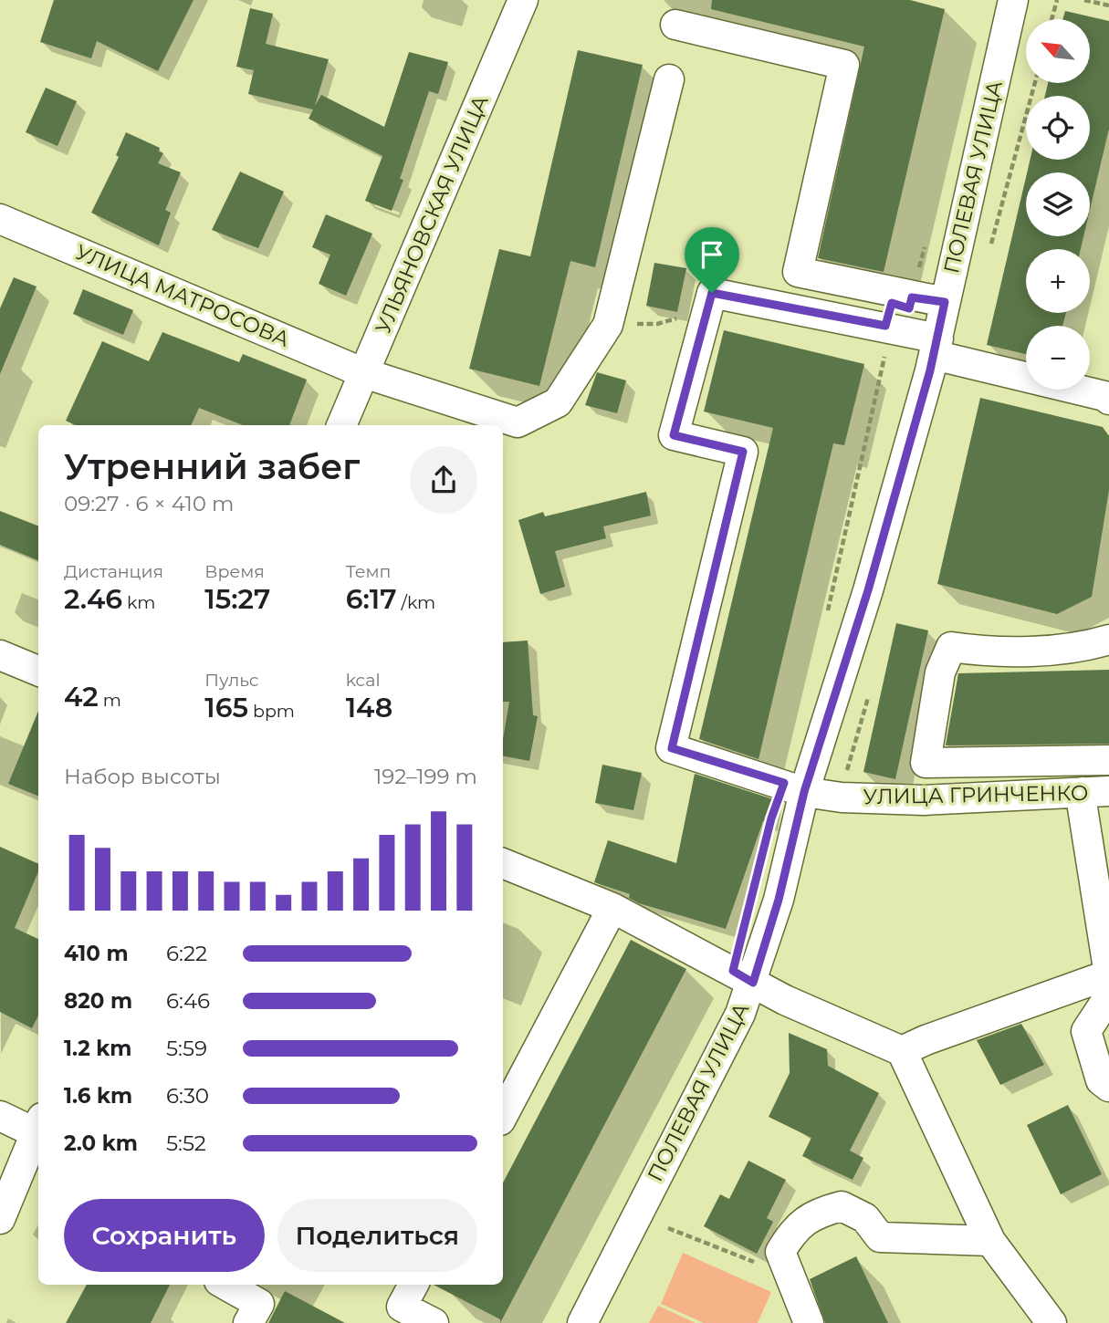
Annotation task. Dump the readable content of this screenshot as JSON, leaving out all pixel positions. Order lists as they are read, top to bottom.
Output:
{
  "streets": {
    "street": [
      "ПОЛЕВАЯ УЛИЦА",
      "УЛЬЯНОВСКАЯ УЛИЦА",
      "УЛИЦА МАТРОСОВА",
      "УЛИЦА ГРИНЧЕНКО"
    ]
  },
  "crossings": [
    ["ПОЛЕВАЯ УЛИЦА", "УЛИЦА ГРИНЧЕНКО"],
    ["УЛЬЯНОВСКАЯ УЛИЦА", "УЛИЦА МАТРОСОВА"]
  ],
  "north": "top left",
  "page": {
    "map_buttons": ["+", "−"],
    "heading": ["Утренний забег", "09:27 · 6 × 410 m"],
    "stats": [
      ["Дистанция", "2.46 km"],
      ["Время", "15:27"],
      ["Темп", "6:17 /km"],
      ["42 m"],
      ["Пульс", "165 bpm"],
      ["kcal", "148"]
    ],
    "chart": ["Набор высоты", "192–199 m"],
    "list": [
      {
        "name": "410 m",
        "note": "6:22"
      },
      {
        "name": "820 m",
        "note": "6:46"
      },
      {
        "name": "1.2 km",
        "note": "5:59"
      },
      {
        "name": "1.6 km",
        "note": "6:30"
      },
      {
        "name": "2.0 km",
        "note": "5:52"
      }
    ],
    "buttons": ["Сохранить", "Поделиться"]
  }
}
